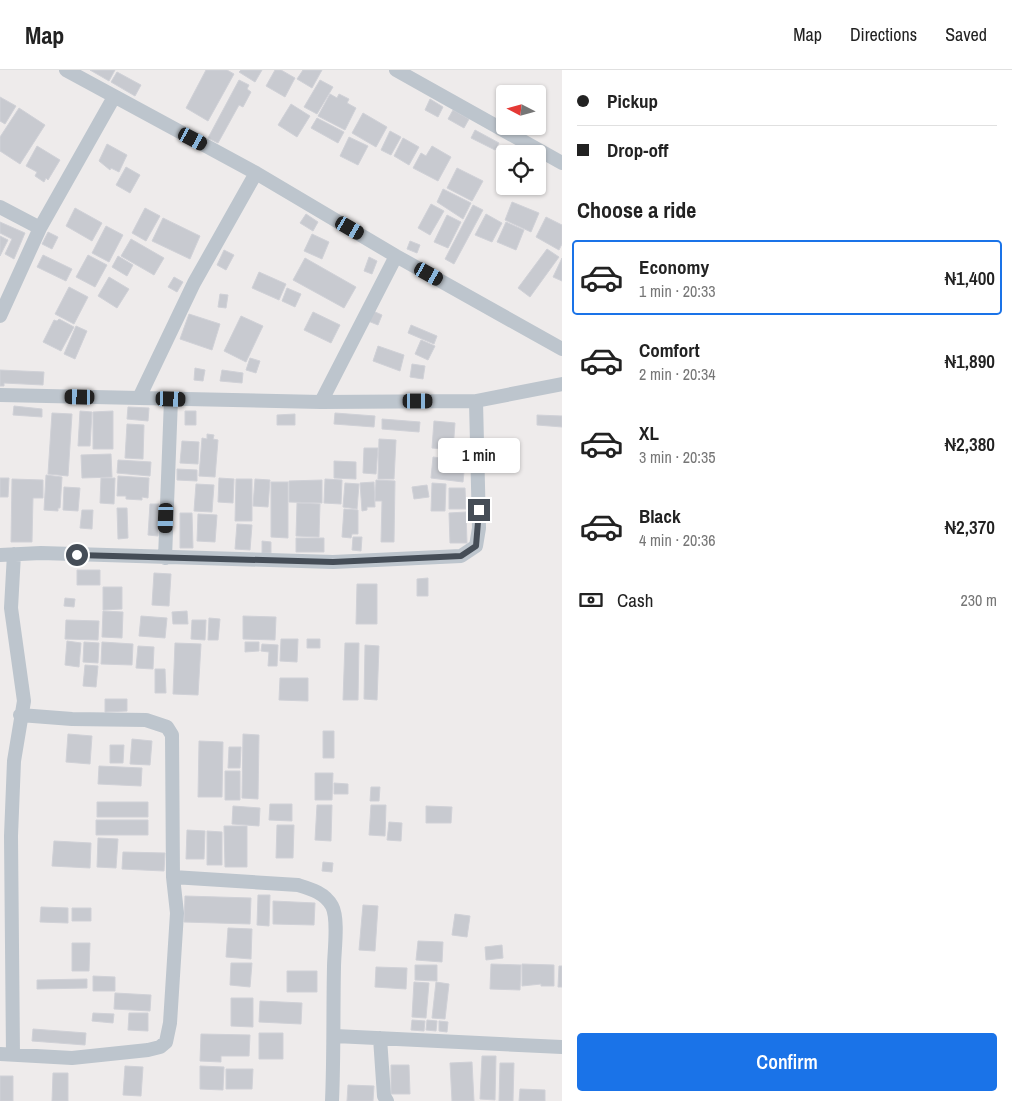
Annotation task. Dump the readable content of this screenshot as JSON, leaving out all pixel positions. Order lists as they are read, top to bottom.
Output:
{
  "north": "left",
  "page": {
    "header": "Map",
    "nav": ["Map", "Directions", "Saved"],
    "banner": ["Pickup", "Drop-off"],
    "heading": "Choose a ride",
    "list": [
      {
        "name": "Economy",
        "note": "1 min · 20:33",
        "value": "₦1,400"
      },
      {
        "name": "Comfort",
        "note": "2 min · 20:34",
        "value": "₦1,890"
      },
      {
        "name": "XL",
        "note": "3 min · 20:35",
        "value": "₦2,380"
      },
      {
        "name": "Black",
        "note": "4 min · 20:36",
        "value": "₦2,370"
      }
    ],
    "bubble": "1 min",
    "pay": ["Cash", "230 m"],
    "buttons": "Confirm"
  }
}
